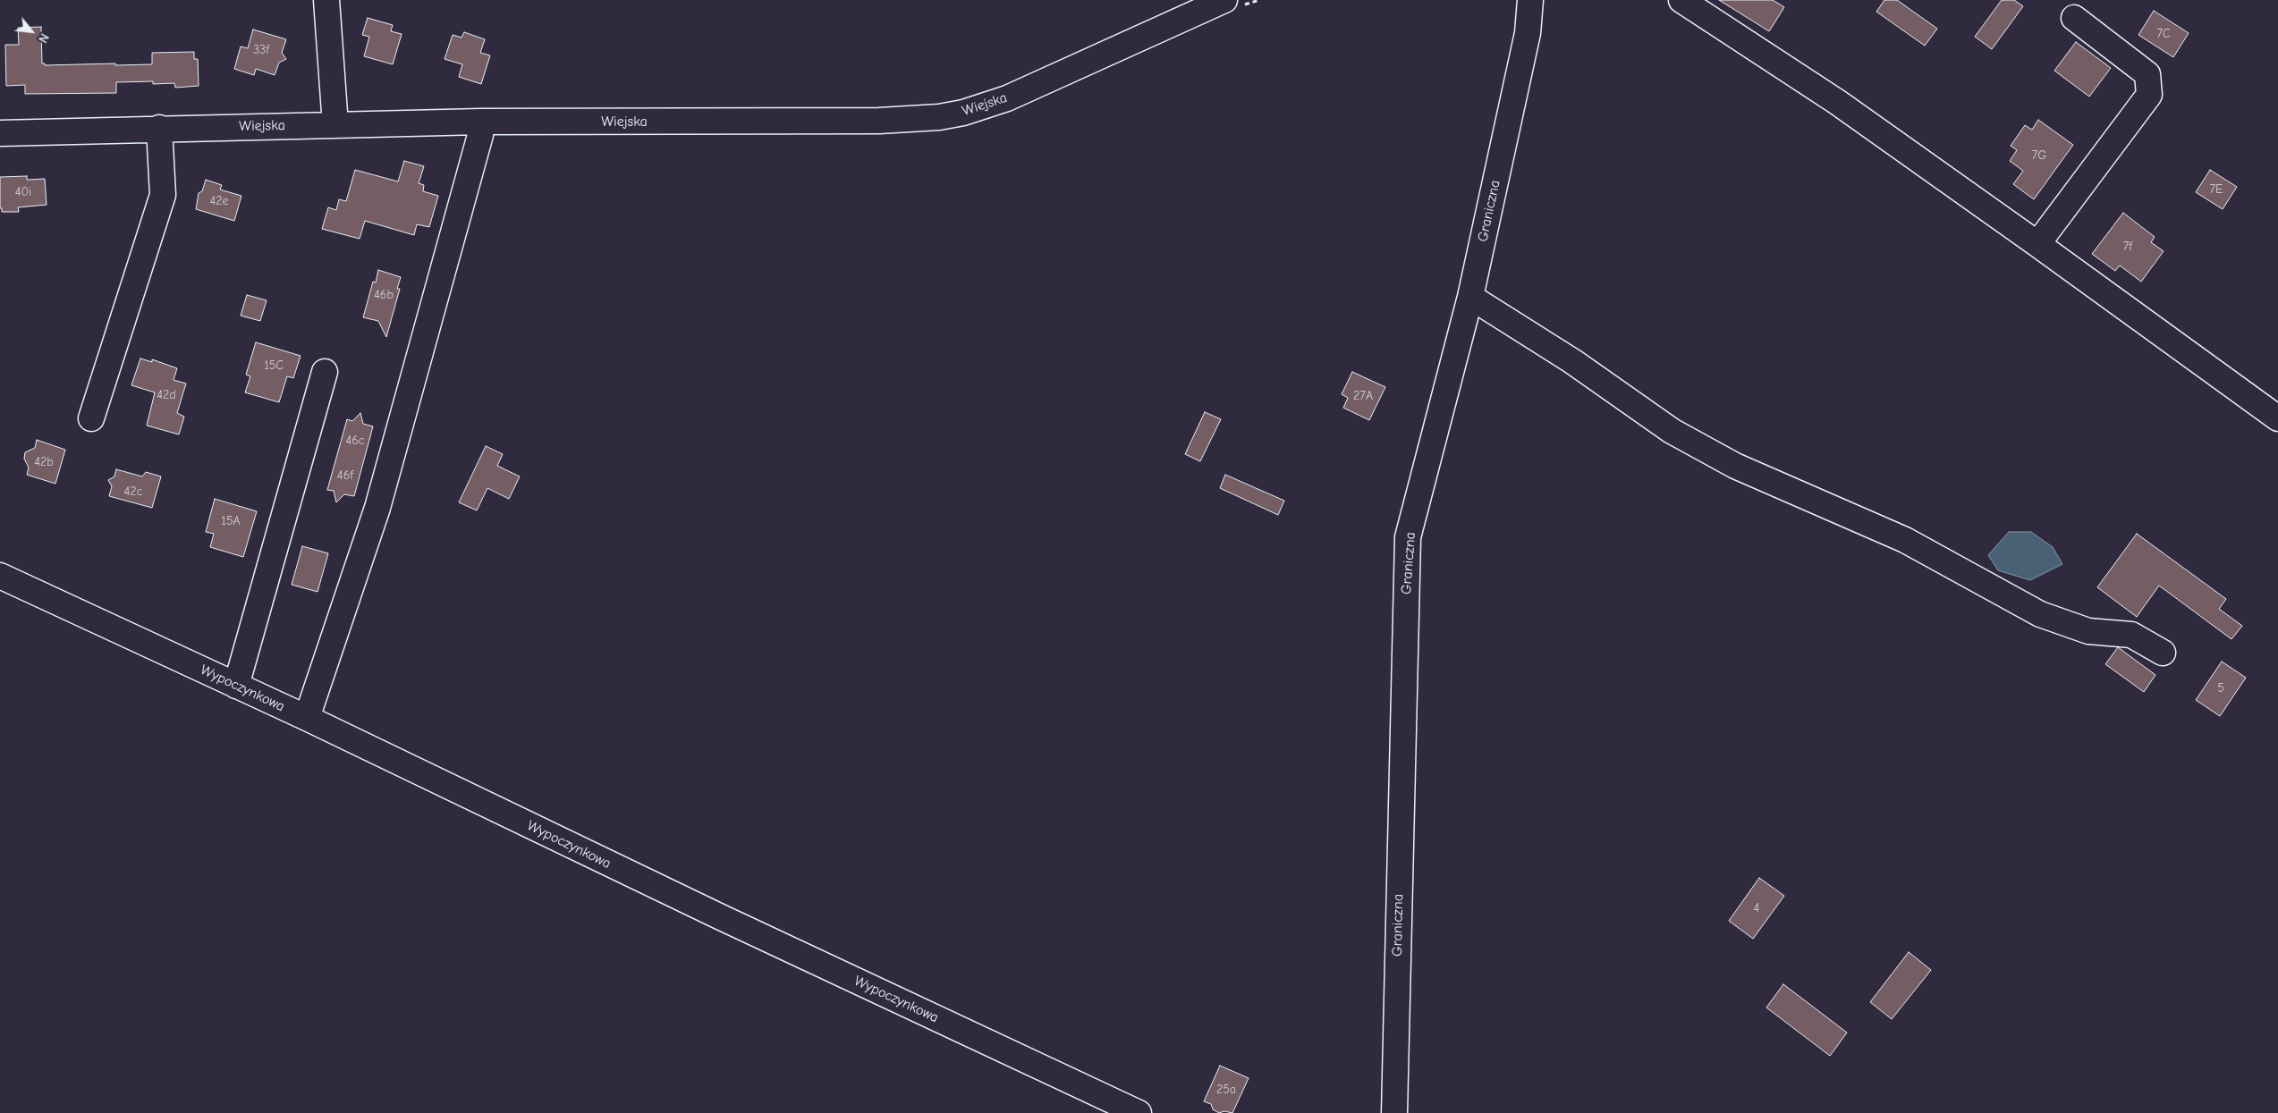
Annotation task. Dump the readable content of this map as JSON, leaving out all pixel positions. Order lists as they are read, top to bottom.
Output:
{
  "streets": {
    "street": ["Wiejska", "Graniczna", "Wypoczynkowa"]
  },
  "house_numbers": [
    "7C",
    "33f",
    "7G",
    "7E",
    "40i",
    "42e",
    "7f",
    "46b",
    "15C",
    "42d",
    "27A",
    "46c",
    "42b",
    "46f",
    "42c",
    "15A",
    "5",
    "4",
    "25a"
  ],
  "north": "bottom right"
}
